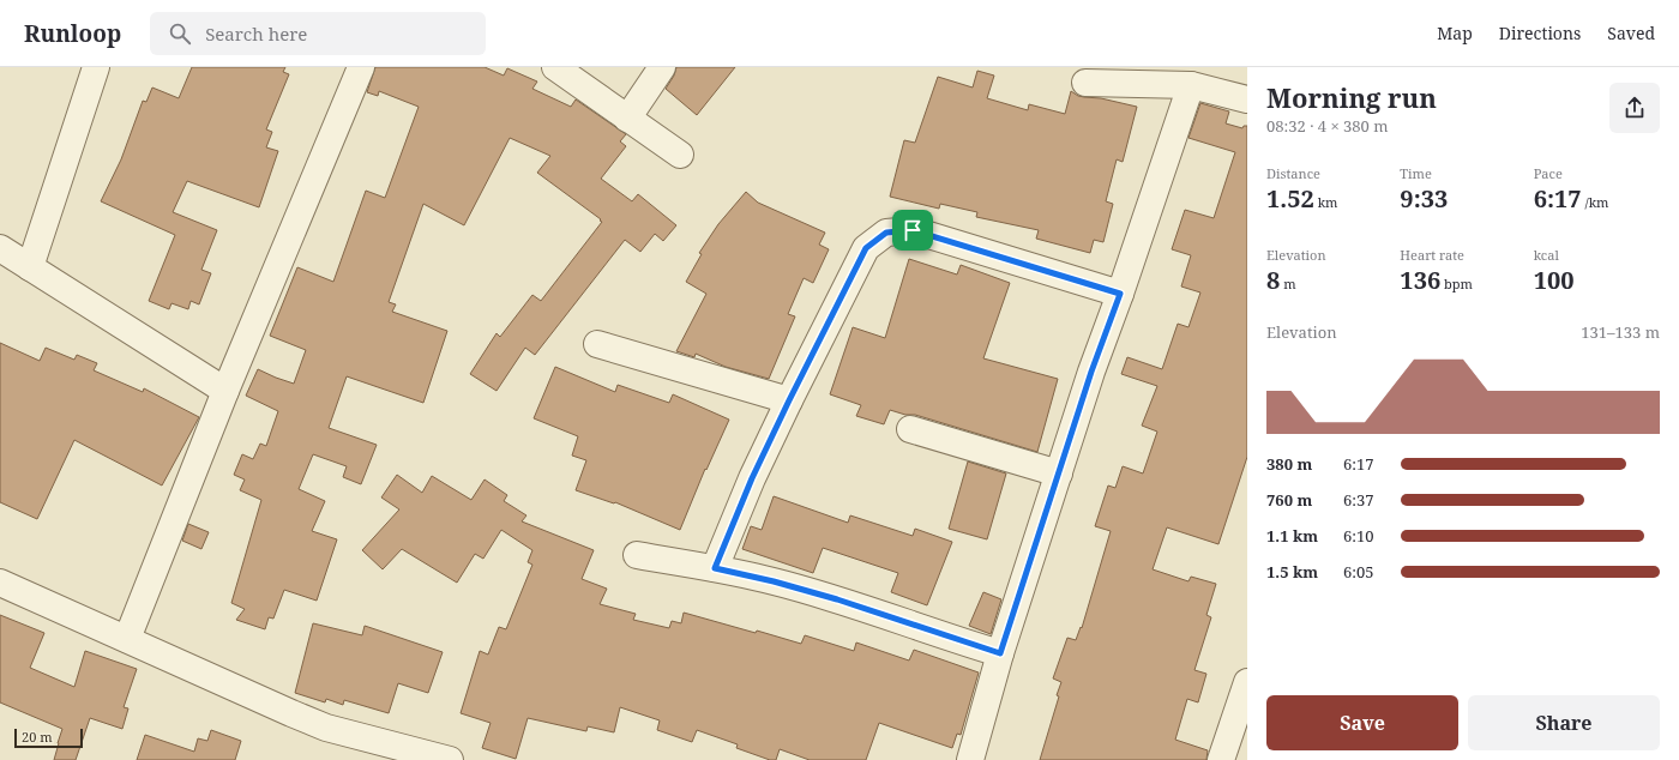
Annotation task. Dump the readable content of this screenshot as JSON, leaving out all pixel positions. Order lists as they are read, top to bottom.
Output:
{
  "scale_bar": "20 m",
  "page": {
    "header": "Runloop",
    "search": "Search here",
    "nav": ["Map", "Directions", "Saved"],
    "heading": ["Morning run", "08:32 · 4 × 380 m"],
    "stats": [
      ["Distance", "1.52 km"],
      ["Time", "9:33"],
      ["Pace", "6:17 /km"],
      ["Elevation", "8 m"],
      ["Heart rate", "136 bpm"],
      ["kcal", "100"]
    ],
    "chart": ["Elevation", "131–133 m"],
    "list": [
      {
        "name": "380 m",
        "note": "6:17"
      },
      {
        "name": "760 m",
        "note": "6:37"
      },
      {
        "name": "1.1 km",
        "note": "6:10"
      },
      {
        "name": "1.5 km",
        "note": "6:05"
      }
    ],
    "buttons": ["Save", "Share"],
    "scale": "20 m"
  }
}
